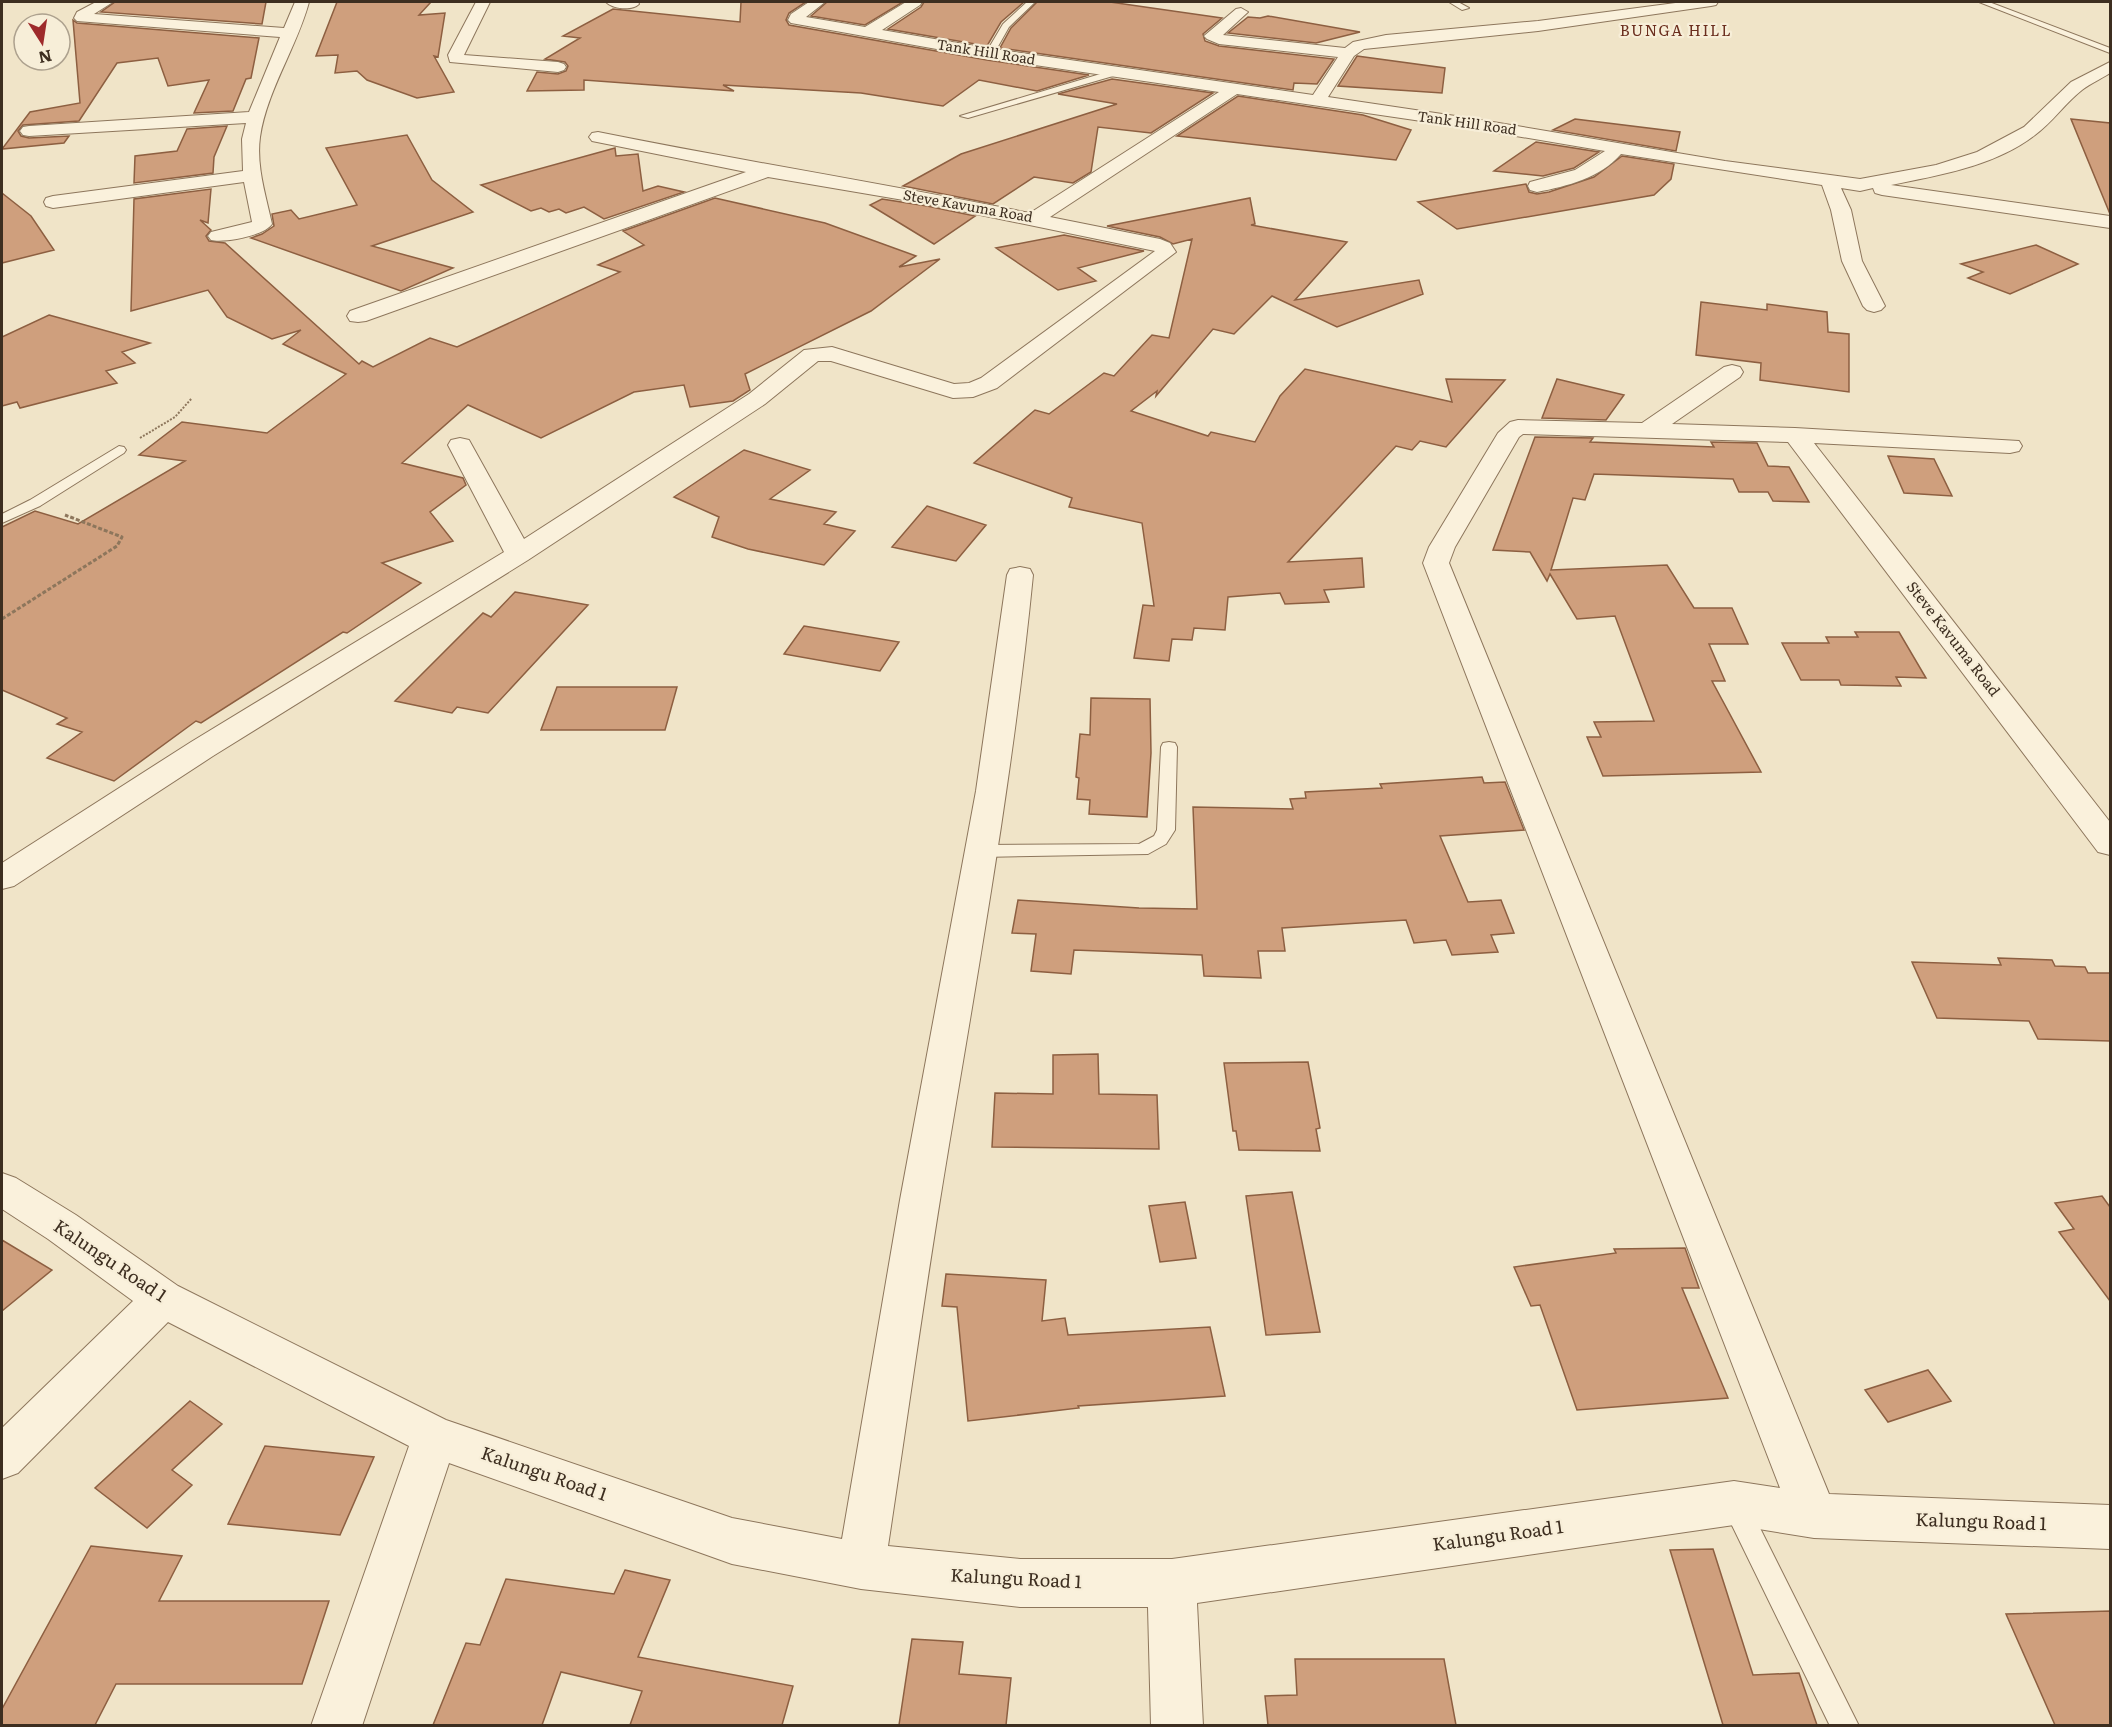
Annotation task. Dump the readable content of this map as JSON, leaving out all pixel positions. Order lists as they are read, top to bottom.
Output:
{
  "streets": {
    "street": ["Tank Hill Road", "Steve Kavuma Road", "Kalungu Road 1"]
  },
  "districts": ["BUNGA HILL"],
  "north": "bottom"
}
